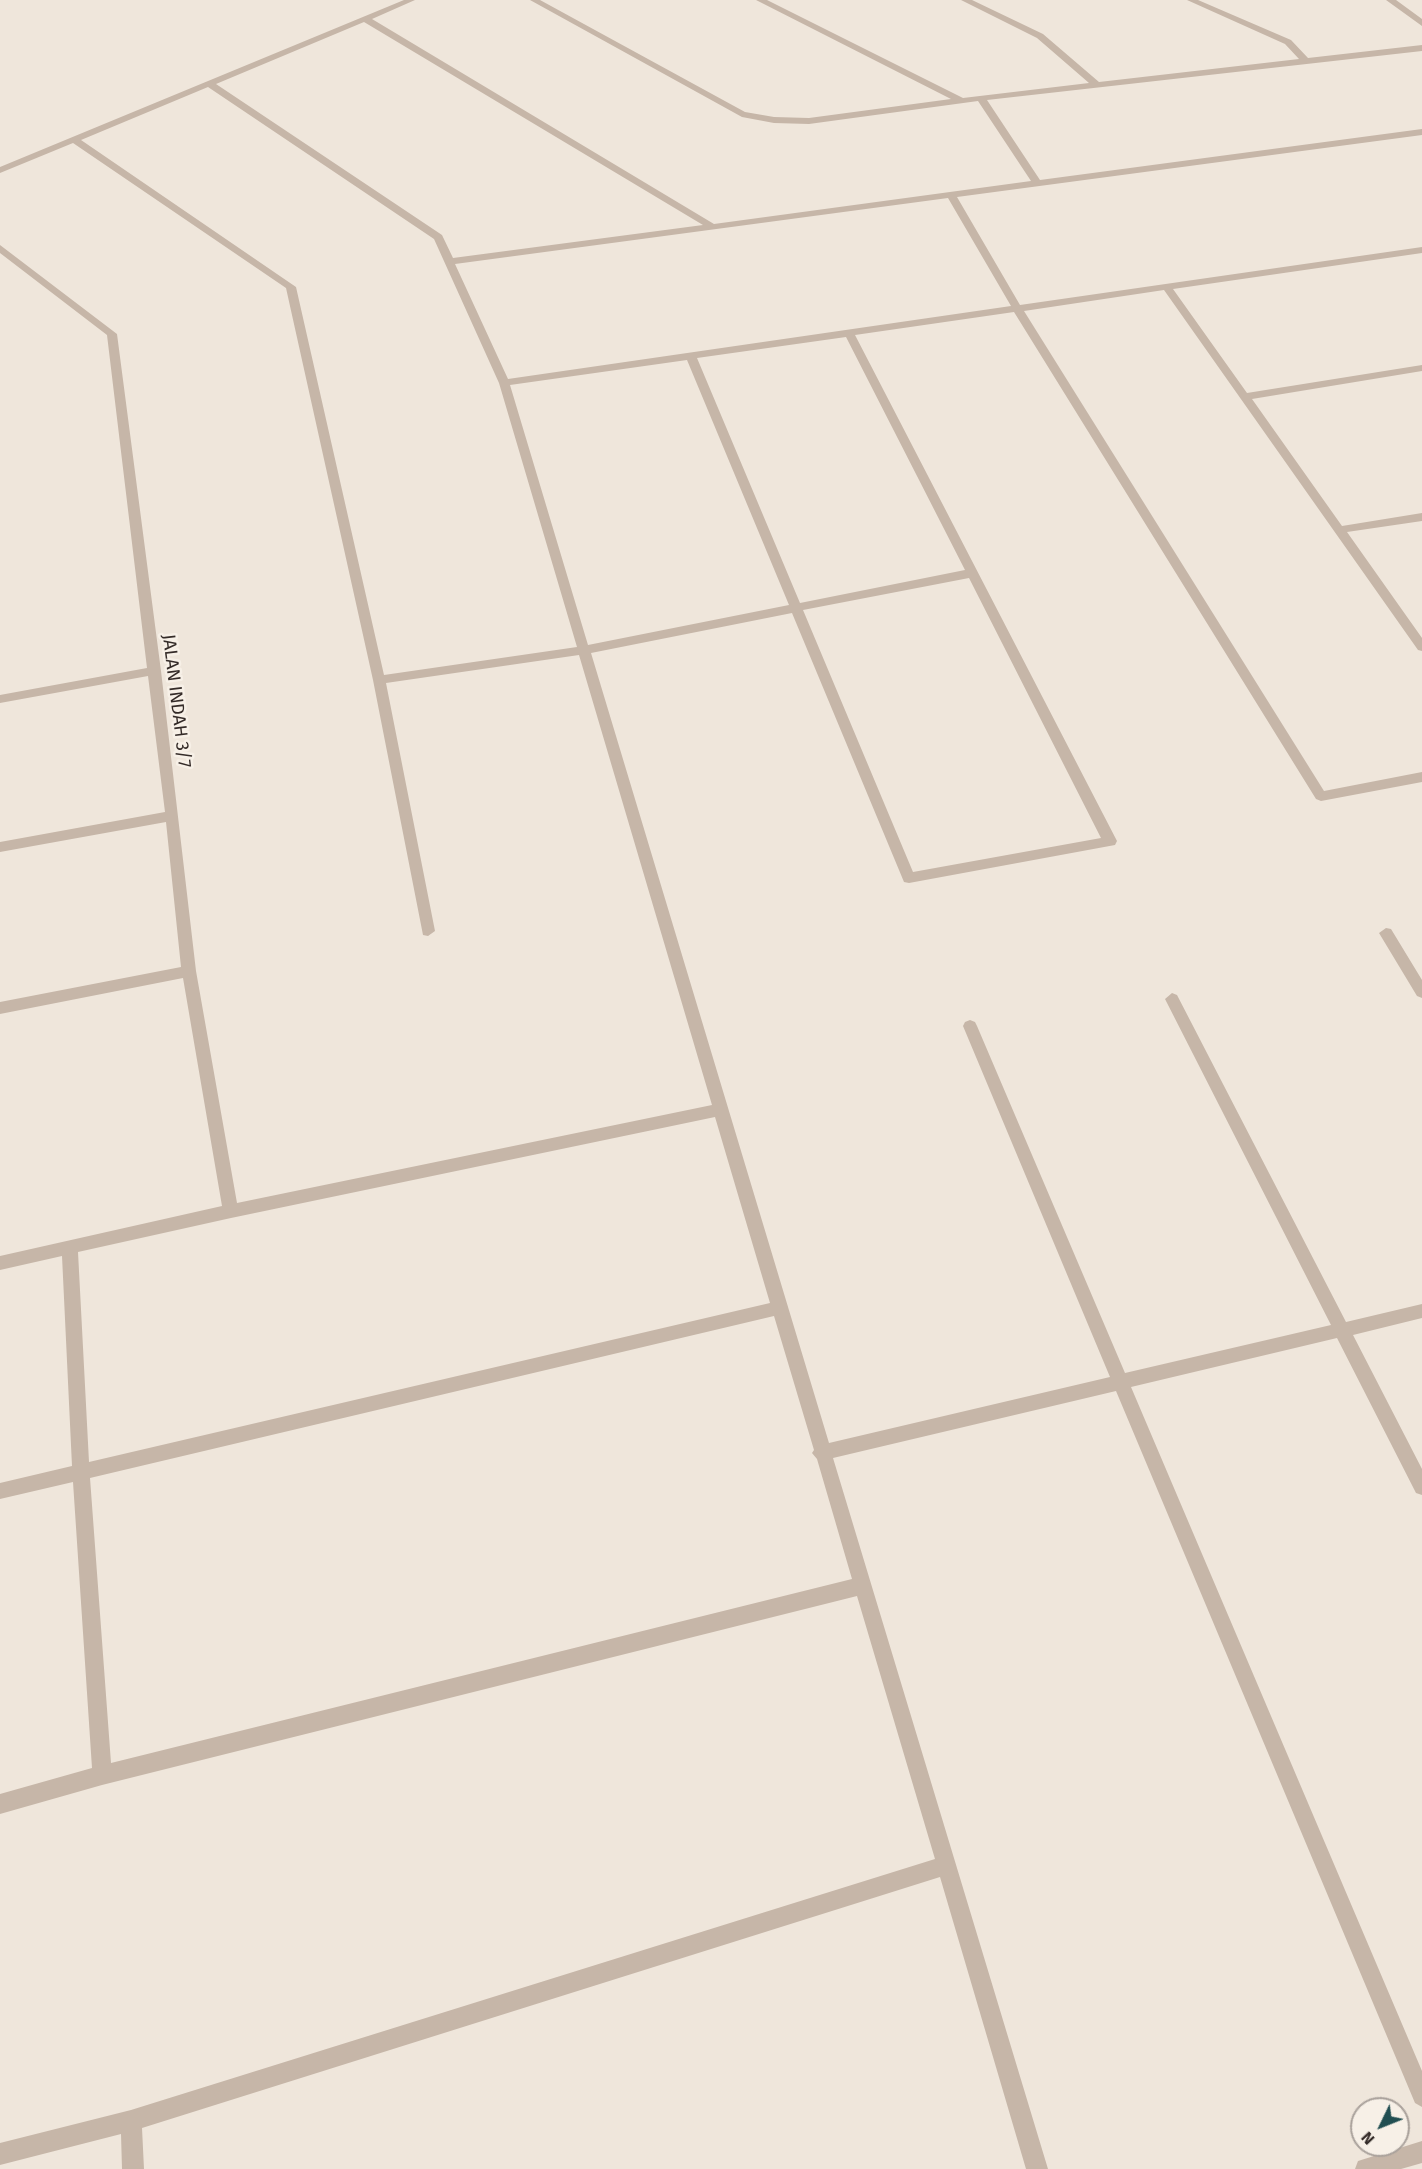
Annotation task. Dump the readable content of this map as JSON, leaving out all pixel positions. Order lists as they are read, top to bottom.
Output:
{
  "streets": {
    "street": ["JALAN INDAH 3/7"]
  },
  "north": "bottom left"
}
